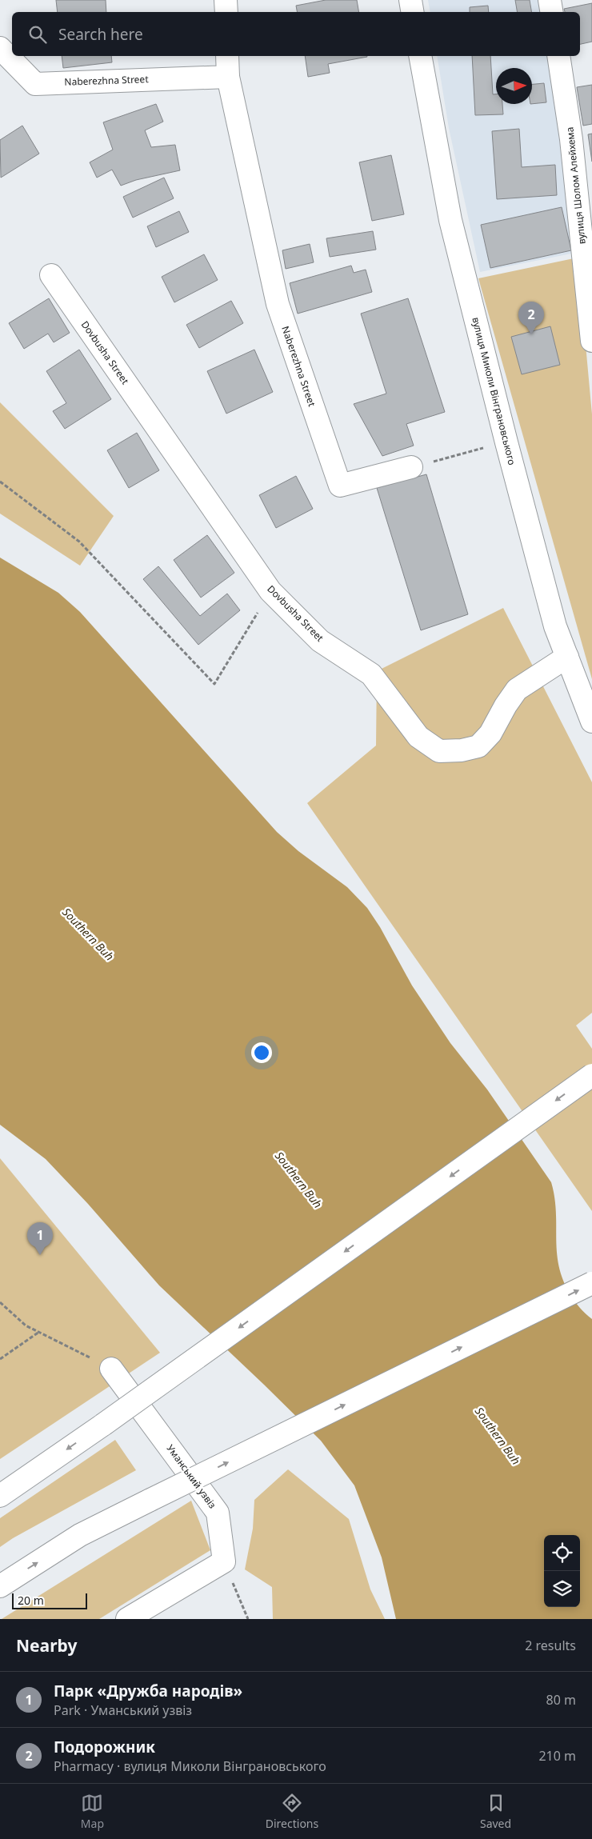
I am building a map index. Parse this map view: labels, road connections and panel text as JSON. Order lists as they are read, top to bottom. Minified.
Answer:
{"streets":{"street":["Naberezhna Street","вулиця Шолом Алейхема","Dovbusha Street","вулиця Миколи Вінграновського","Уманський узвіз"]},"crossings":[["Dovbusha Street","вулиця Миколи Вінграновського"]],"water":["Southern Buh"],"scale_bar":"20 m","north":"right","page":{"search":"Search here","pins":["2","1"],"scale":"20 m","heading":["Nearby","2 results"],"list":[{"mark":"1","name":"Парк «Дружба народів»","note":"Park · Уманський узвіз","value":"80 m"},{"mark":"2","name":"Подорожник","note":"Pharmacy · вулиця Миколи Вінграновського","value":"210 m"}],"nav":["Map","Directions","Saved"]}}
